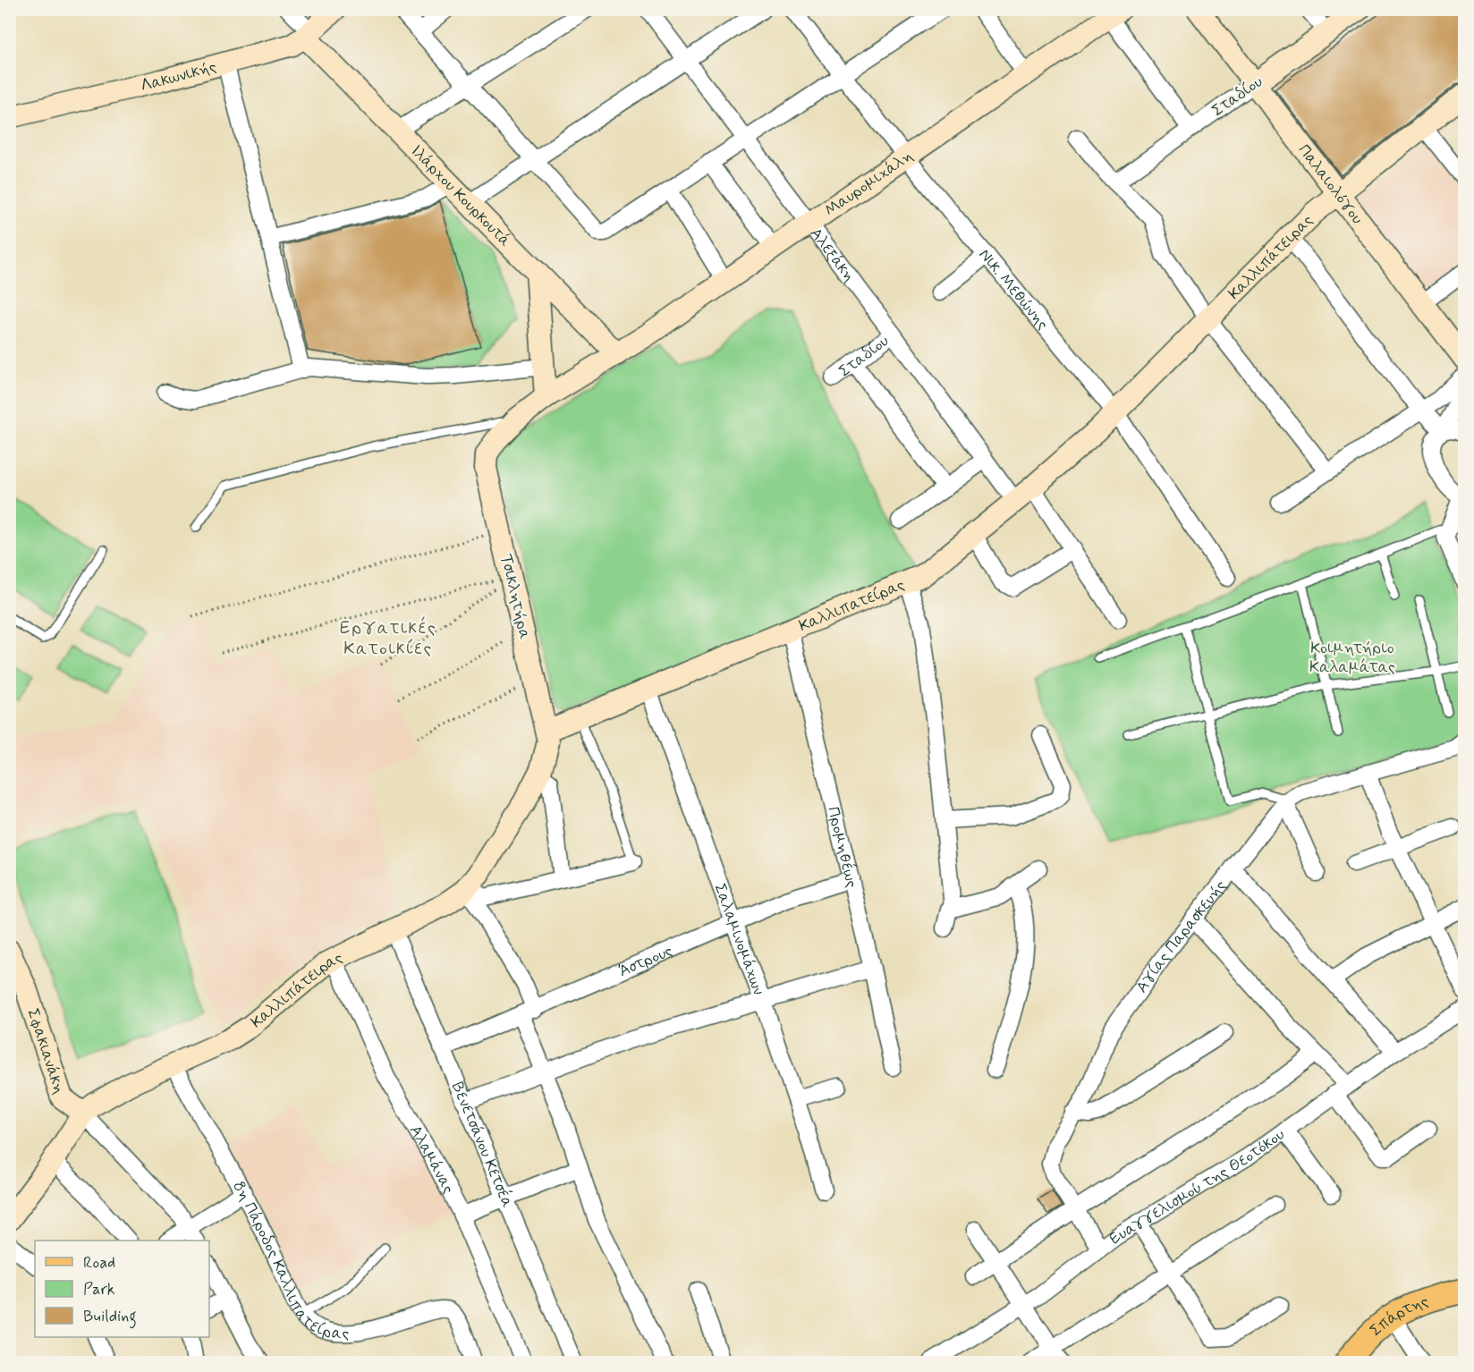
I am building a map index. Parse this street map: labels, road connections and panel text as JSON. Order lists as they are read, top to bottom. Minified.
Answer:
{"streets":{"main road":["Σπάρτης"],"street":["Λακωνικής","Σταδίου","Μαυρομιχάλη","Παλαιολόγου","Ιλάρχου Κουρκουτά","Αλεξάκη","Καλλιπάτειρας","Νικ. Μεθώνης","Τσικλητήρα","Καλλιπατείρας","Προμηθέως","Αγίας Παρασκευής","Σαλαμινομάχων","Άστρους","Σφακιανάκη","Βενετσάνου Κετσέα","Αλαμάνας","Ευαγγελισμού της Θεοτόκου","8η Πάροδος Καλλιπατείρας"]},"crossings":[["Λακωνικής","Ιλάρχου Κουρκουτά"],["Σταδίου","Παλαιολόγου"],["Σταδίου","Αλεξάκη"],["Μαυρομιχάλη","Ιλάρχου Κουρκουτά"],["Μαυρομιχάλη","Αλεξάκη"],["Μαυρομιχάλη","Νικ. Μεθώνης"],["Μαυρομιχάλη","Τσικλητήρα"],["Παλαιολόγου","Καλλιπάτειρας"],["Αλεξάκη","Καλλιπατείρας"],["Καλλιπάτειρας","Νικ. Μεθώνης"],["Καλλιπάτειρας","Τσικλητήρα"],["Καλλιπάτειρας","Καλλιπατείρας"],["Καλλιπάτειρας","Σφακιανάκη"],["Καλλιπάτειρας","Βενετσάνου Κετσέα"],["Καλλιπάτειρας","Αλαμάνας"],["Καλλιπάτειρας","8η Πάροδος Καλλιπατείρας"],["Νικ. Μεθώνης","Καλλιπατείρας"],["Τσικλητήρα","Καλλιπατείρας"],["Καλλιπατείρας","Προμηθέως"],["Καλλιπατείρας","Σαλαμινομάχων"],["Προμηθέως","Άστρους"],["Αγίας Παρασκευής","Ευαγγελισμού της Θεοτόκου"],["Σαλαμινομάχων","Άστρους"],["Άστρους","Βενετσάνου Κετσέα"]],"districts":["Εργατικές Κατοικίες"],"parks":["Κοιμητήριο Καλαμάτας"],"legend":["Road","Park","Building"]}
